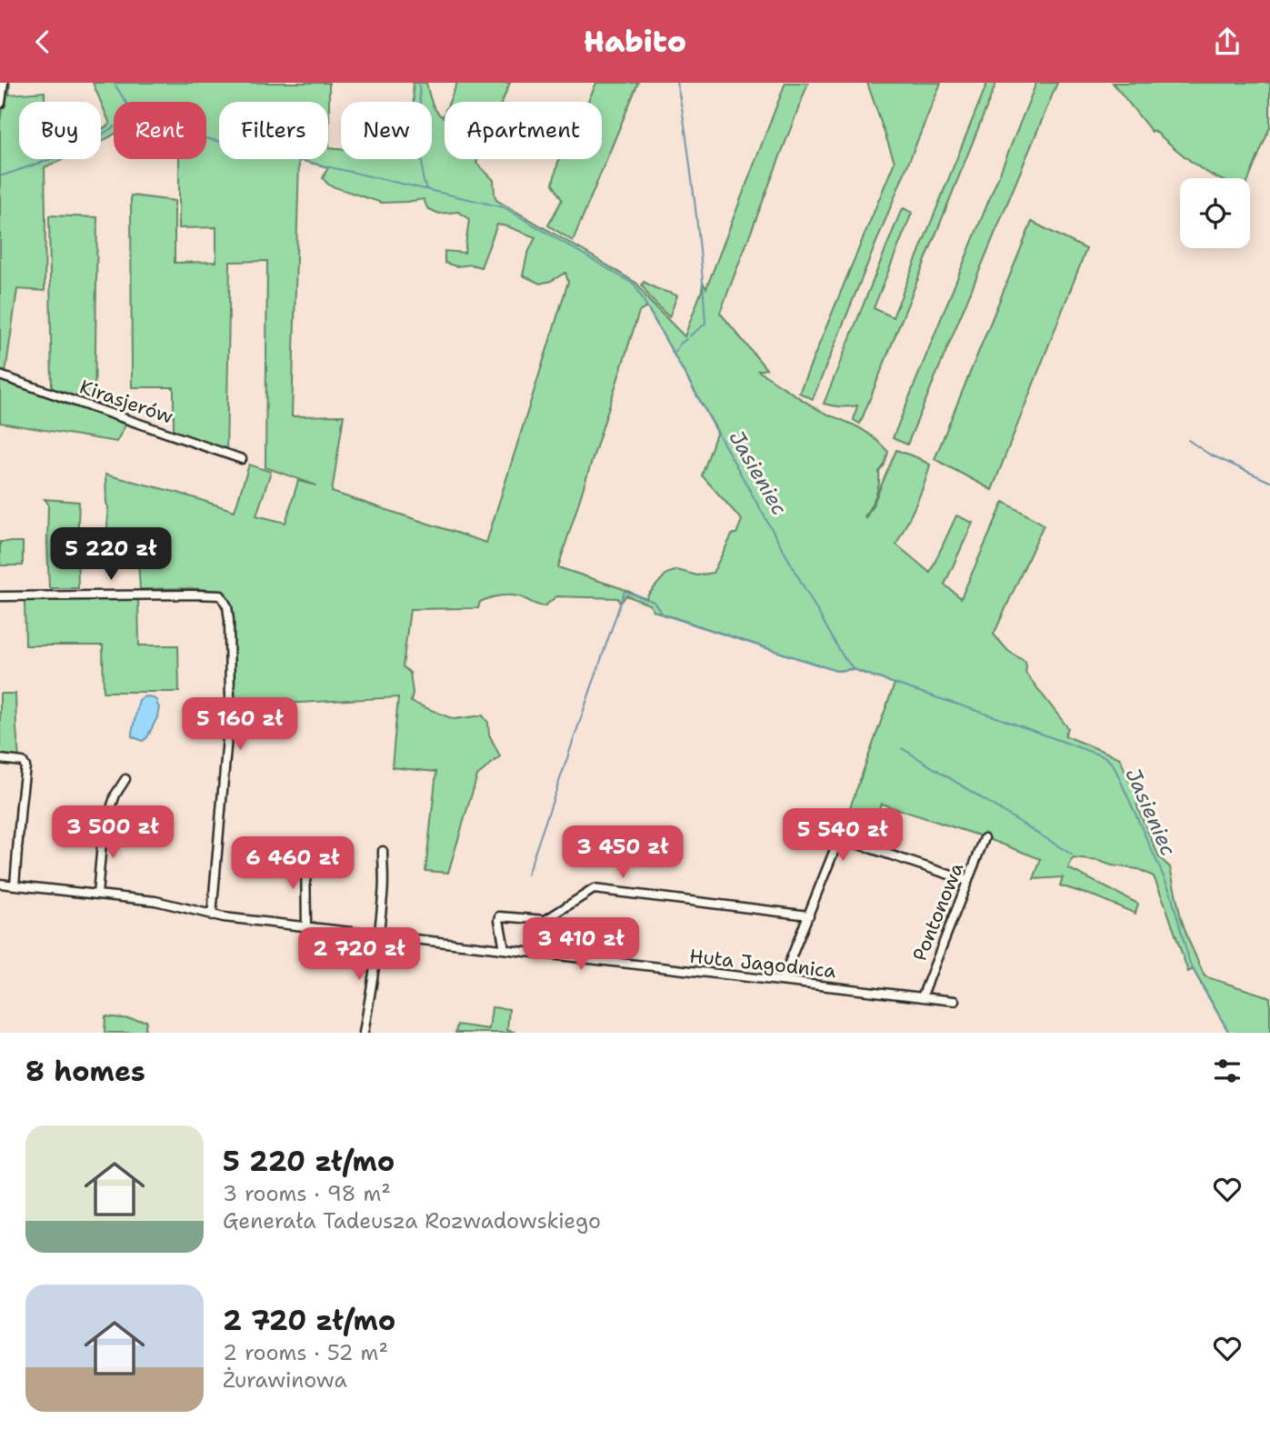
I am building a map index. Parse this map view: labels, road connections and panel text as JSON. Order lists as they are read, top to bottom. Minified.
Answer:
{"streets":{"street":["Kirasjerów","Pontonowa","Huta Jagodnica"]},"crossings":[["Pontonowa","Huta Jagodnica"]],"water":["Jasieniec"],"page":{"header":"Habito","chip":["Buy","Rent","Filters","New","Apartment"],"price":["5 220 zł","5 160 zł","3 500 zł","5 540 zł","3 450 zł","6 460 zł","3 410 zł","2 720 zł"],"heading":"8 homes","list":[{"name":"5 220 zł/mo","note":"3 rooms · 98 m² · Generała Tadeusza Rozwadowskiego"},{"name":"2 720 zł/mo","note":"2 rooms · 52 m² · Żurawinowa"}]}}
